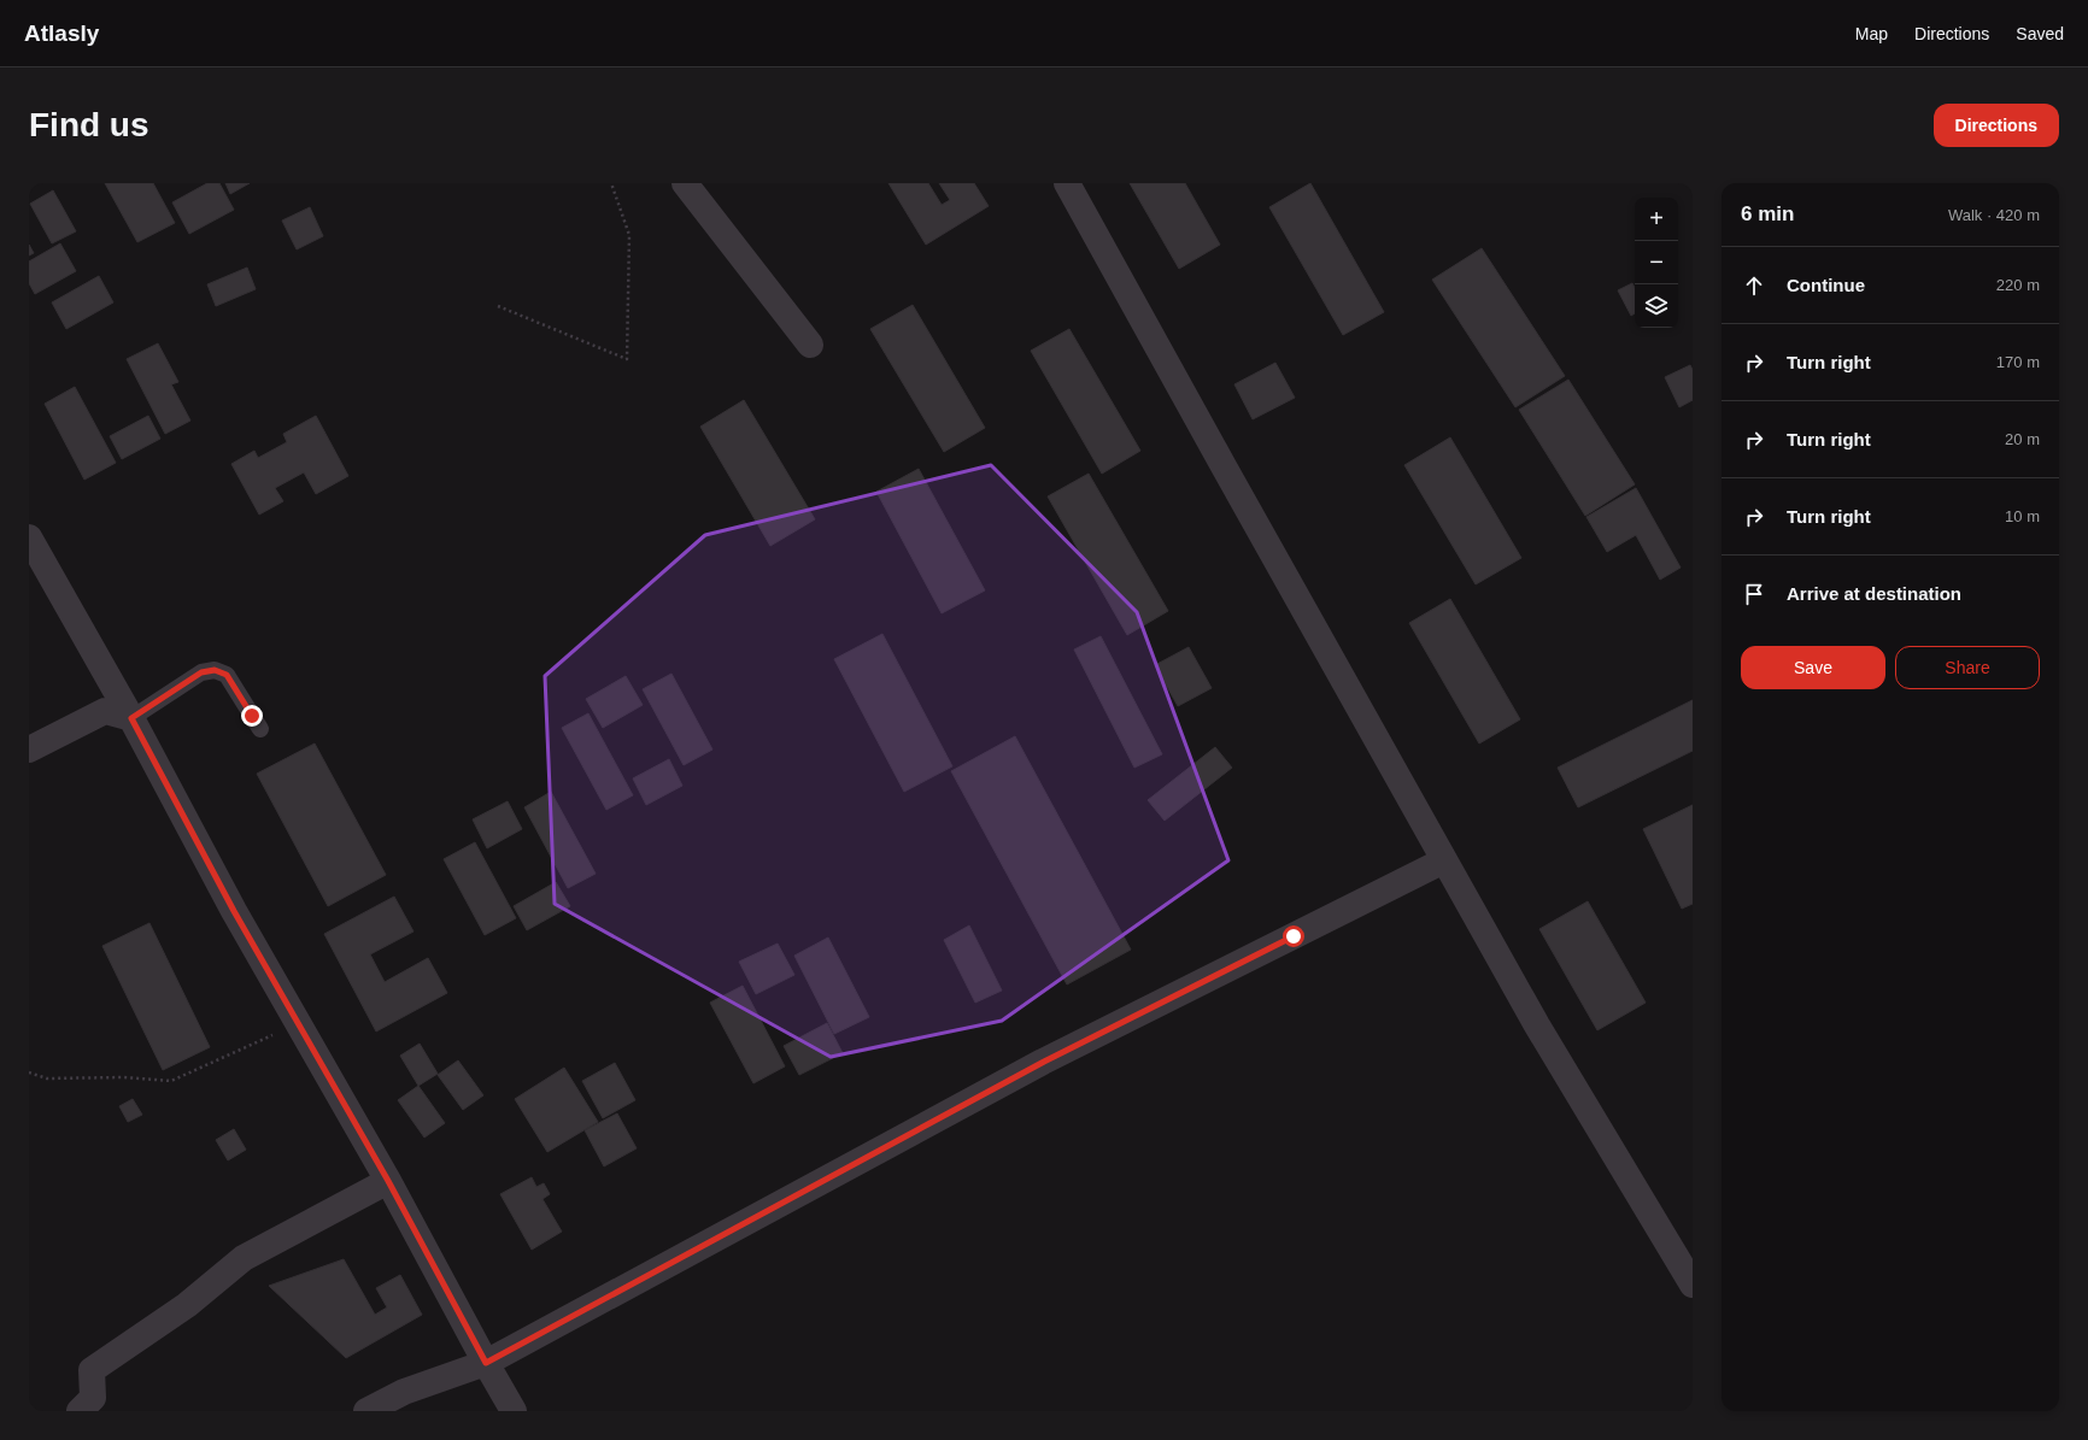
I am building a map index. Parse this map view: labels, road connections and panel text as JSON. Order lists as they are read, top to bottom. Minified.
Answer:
{"page":{"header":"Atlasly","nav":["Map","Directions","Saved"],"buttons":["Directions",["Save","Share"]],"title":"Find us","heading":["6 min","Walk · 420 m"],"map_buttons":["+","−"],"list":[["Continue","220 m"],["Turn right","170 m"],["Turn right","20 m"],["Turn right","10 m"],"Arrive at destination"]}}
